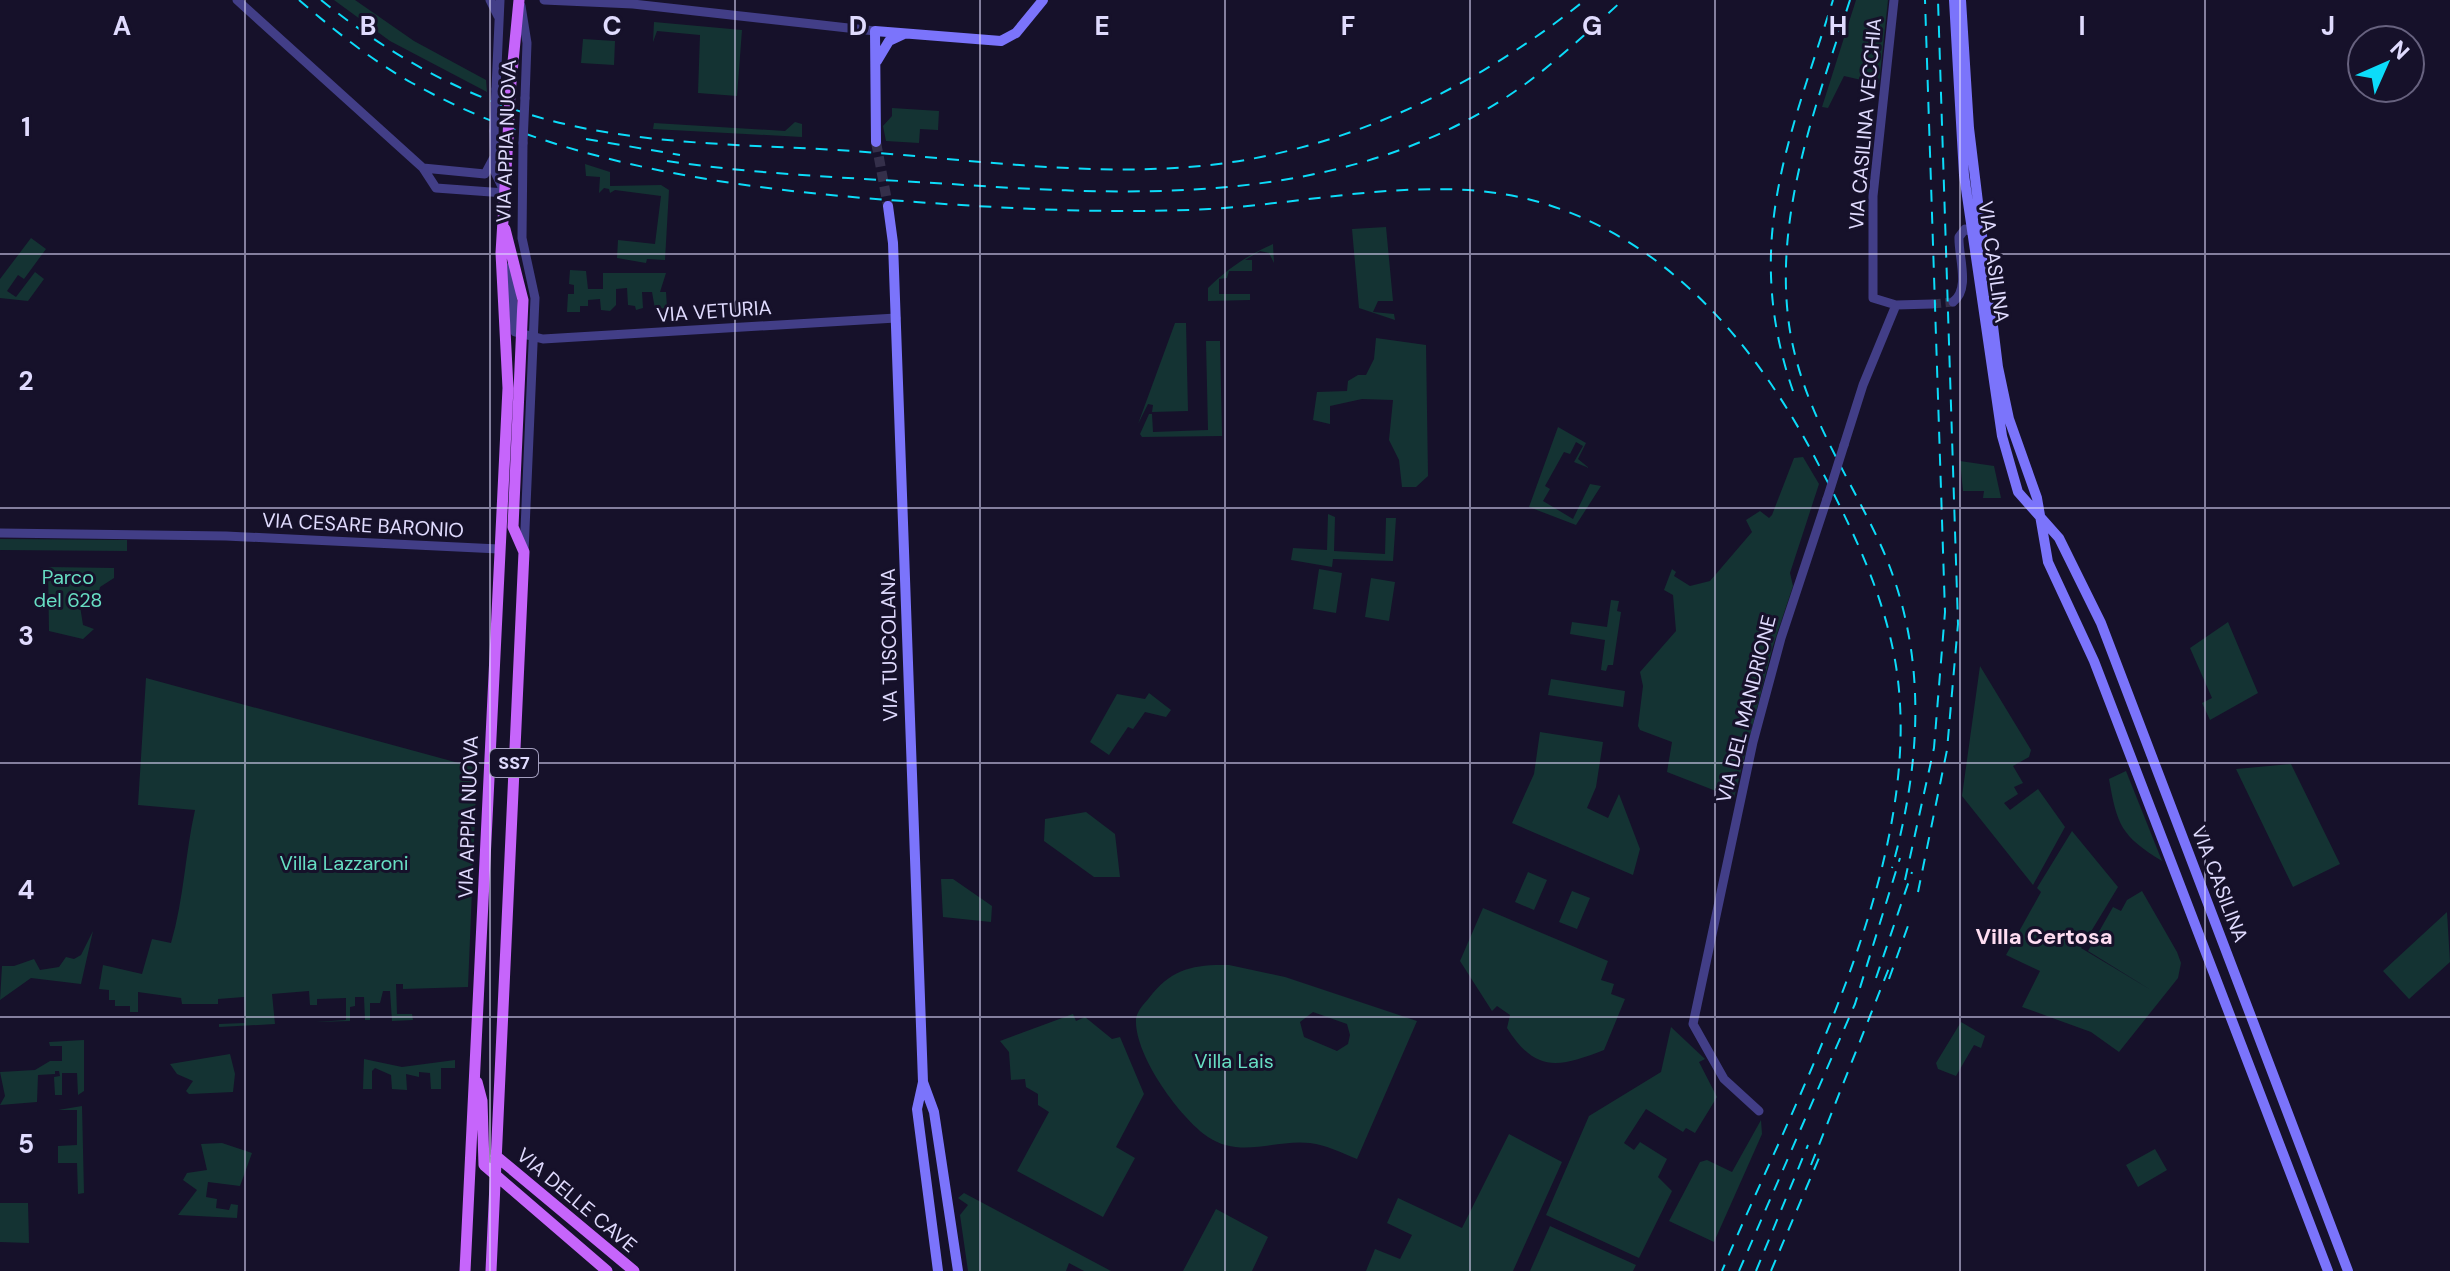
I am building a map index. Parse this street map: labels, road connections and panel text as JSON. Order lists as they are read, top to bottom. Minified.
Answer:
{"streets":{"main road":["VIA APPIA NUOVA","VIA CASILINA","VIA TUSCOLANA","SS7","VIA DELLE CAVE"],"street":["VIA CASILINA VECCHIA","VIA VETURIA","VIA CESARE BARONIO","VIA DEL MANDRIONE"]},"crossings":[["VIA CASILINA VECCHIA","VIA DEL MANDRIONE"],["VIA APPIA NUOVA","VIA VETURIA"],["VIA APPIA NUOVA","VIA CESARE BARONIO"],["VIA VETURIA","VIA TUSCOLANA"],["SS7","VIA DELLE CAVE"]],"districts":["Villa Certosa"],"parks":["Parco del 628","Villa Lazzaroni","Villa Lais"],"north":"top right","grid":{"columns":["A","B","C","D","E","F","G","H","I","J"],"rows":["1","2","3","4","5"]}}
